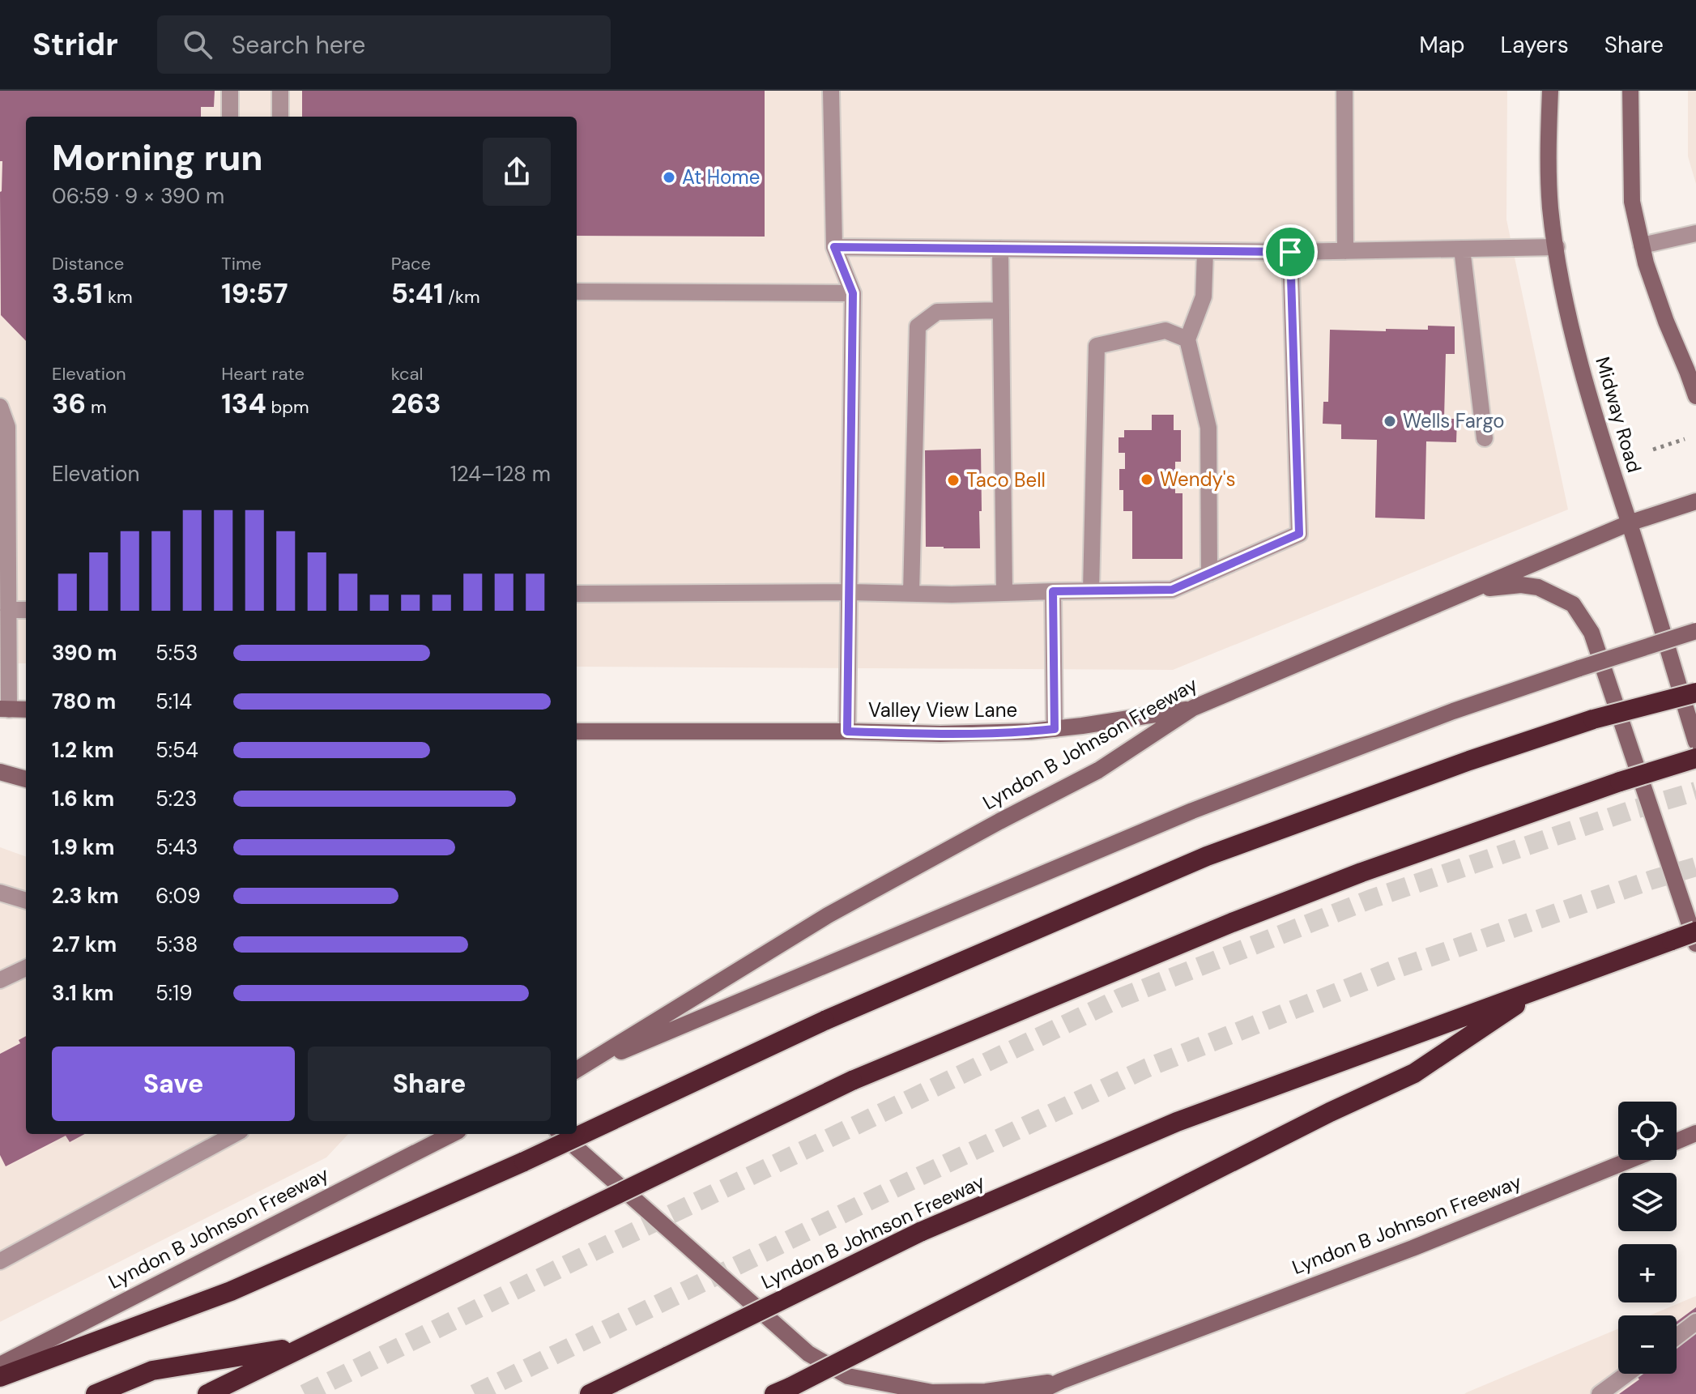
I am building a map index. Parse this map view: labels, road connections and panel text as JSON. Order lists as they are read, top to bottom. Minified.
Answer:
{"streets":{"highway":["Lyndon B Johnson Freeway"],"main road":["Midway Road","Valley View Lane"]},"crossings":[["Midway Road","Lyndon B Johnson Freeway"],["Valley View Lane","Lyndon B Johnson Freeway"]],"places":["At Home","Wells Fargo","Wendy's","Taco Bell"],"page":{"header":"Stridr","search":"Search here","nav":["Map","Layers","Share"],"heading":["Morning run","06:59 · 9 × 390 m"],"stats":[["Distance","3.51 km"],["Time","19:57"],["Pace","5:41 /km"],["Elevation","36 m"],["Heart rate","134 bpm"],["kcal","263"]],"chart":["Elevation","124–128 m"],"list":[{"name":"390 m","note":"5:53"},{"name":"780 m","note":"5:14"},{"name":"1.2 km","note":"5:54"},{"name":"1.6 km","note":"5:23"},{"name":"1.9 km","note":"5:43"},{"name":"2.3 km","note":"6:09"},{"name":"2.7 km","note":"5:38"},{"name":"3.1 km","note":"5:19"}],"buttons":["Save","Share"],"map_buttons":["+","−"]}}
